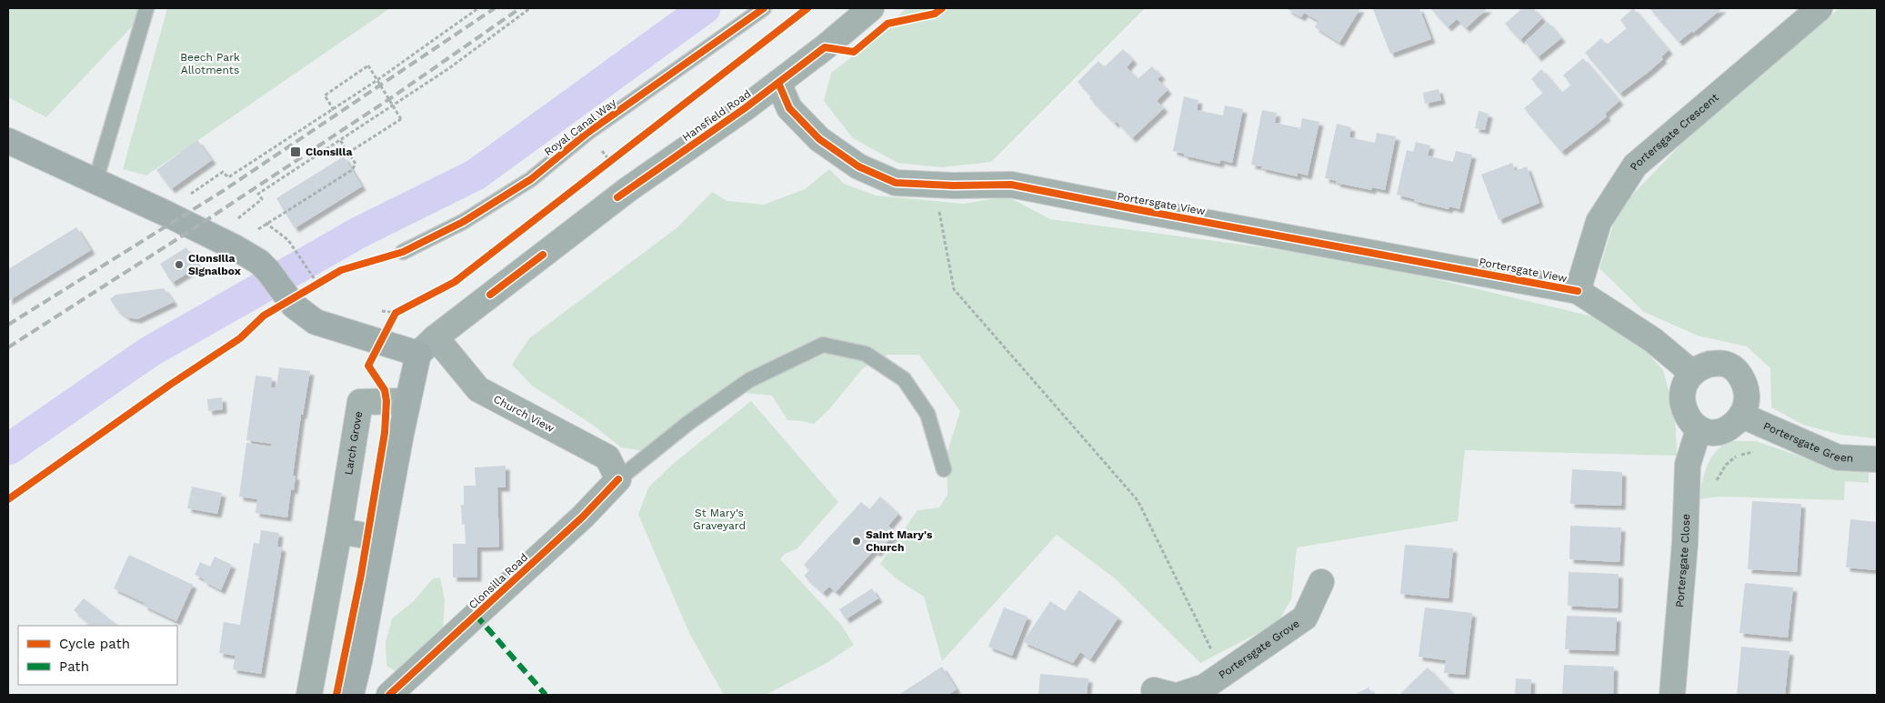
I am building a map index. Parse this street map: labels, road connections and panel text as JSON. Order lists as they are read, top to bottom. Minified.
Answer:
{"streets":{"street":["Hansfield Road","Portersgate Crescent","Portersgate View","Church View","Portersgate Green","Larch Grove","Portersgate Close","Clonsilla Road","Portersgate Grove"],"lane":["Royal Canal Way"]},"crossings":[["Hansfield Road","Portersgate View"],["Hansfield Road","Church View"],["Portersgate Crescent","Portersgate View"],["Portersgate View","Portersgate Green"],["Portersgate View","Portersgate Close"],["Church View","Clonsilla Road"],["Portersgate Green","Portersgate Close"]],"parks":["Beech Park Allotments","St Mary's Graveyard"],"places":{"transit":["Clonsilla"],"other":["Clonsilla Signalbox","Saint Mary's Church"]},"legend":["Cycle path","Path"]}
